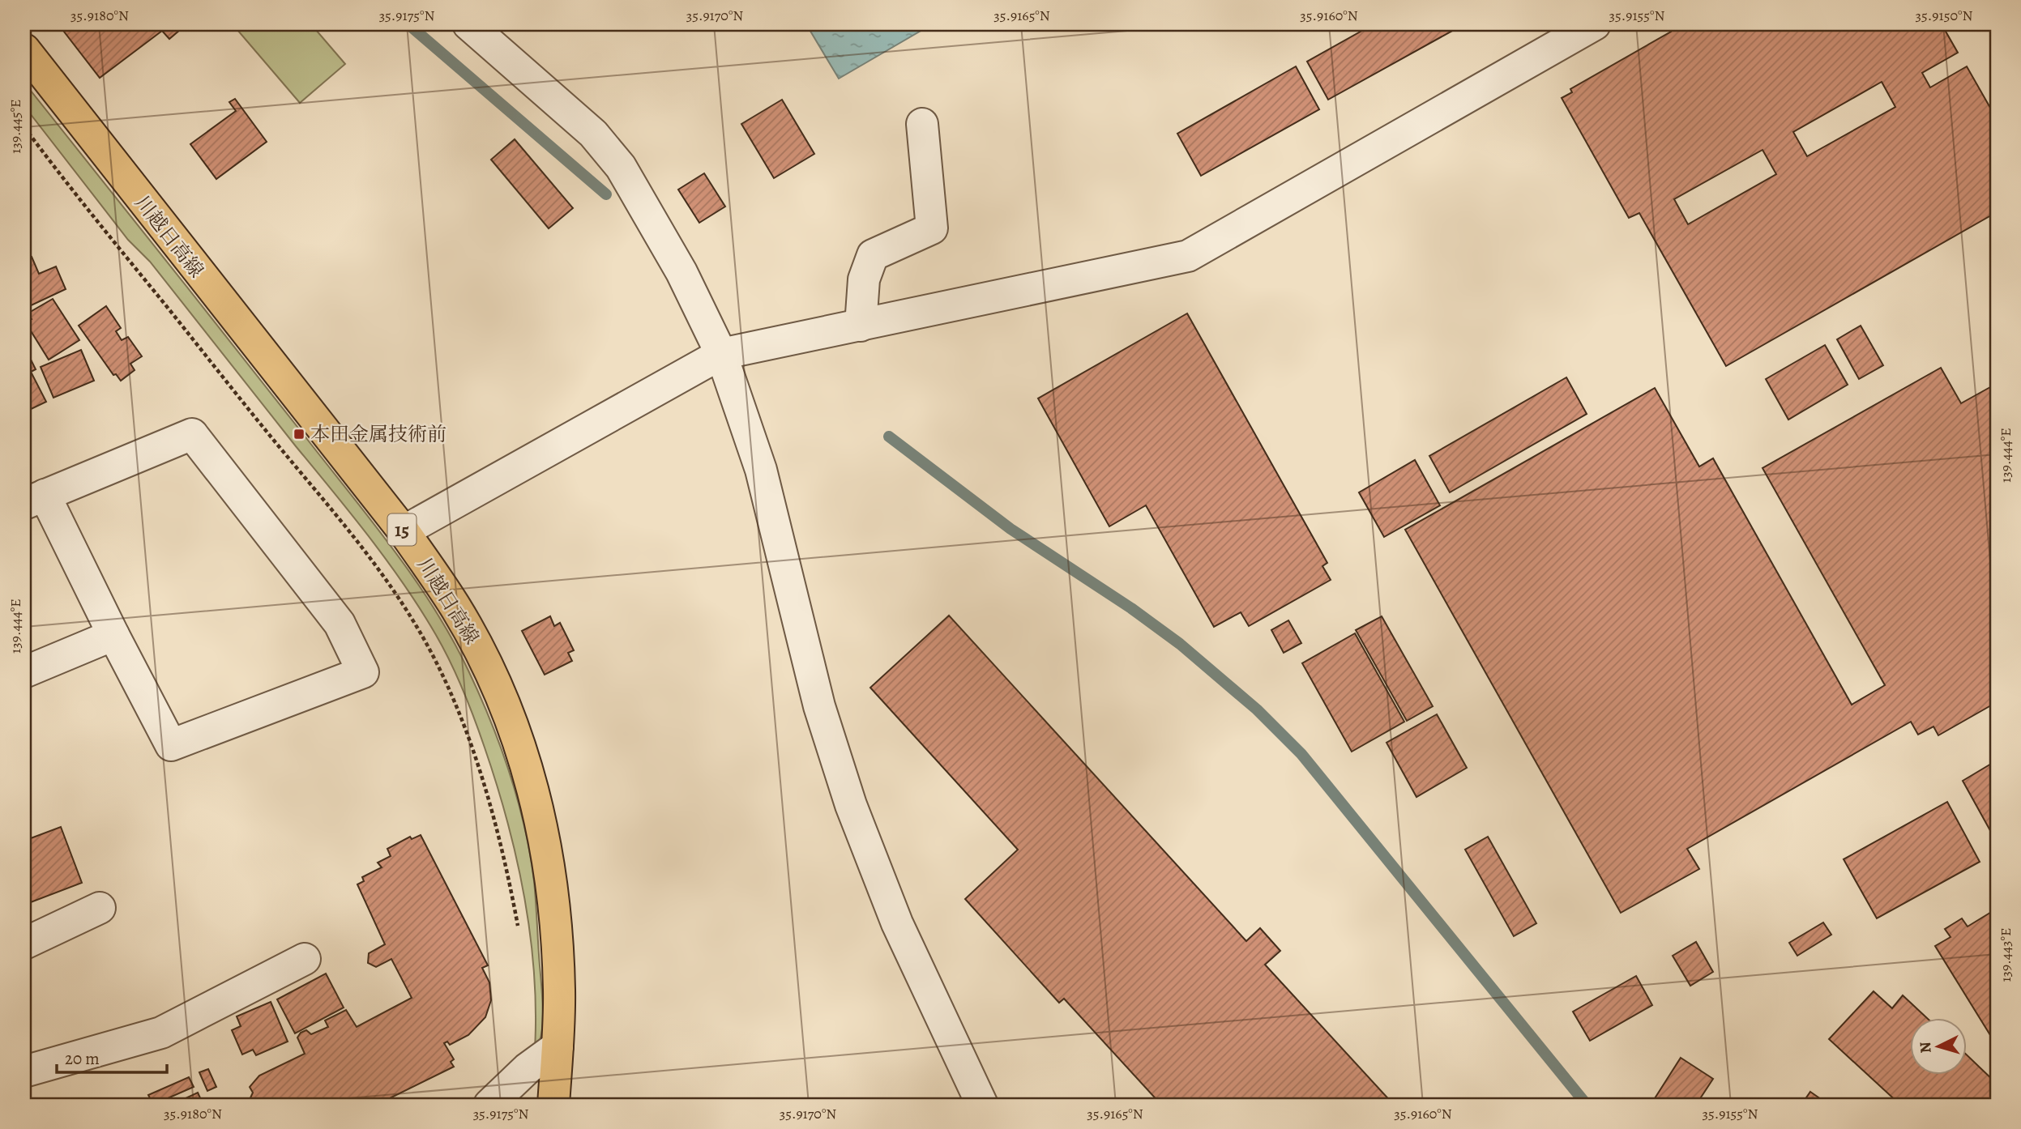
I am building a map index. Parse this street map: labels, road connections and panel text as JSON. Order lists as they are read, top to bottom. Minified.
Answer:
{"streets":{"main road":["川越日高線","15"]},"places":{"transit":["本田金属技術前"]},"scale_bar":"20 m","north":"left","coordinates":["35.9180°N","35.9175°N","35.9170°N","35.9165°N","35.9160°N","35.9155°N","35.9150°N","139.445°E","139.444°E","139.443°E"]}
